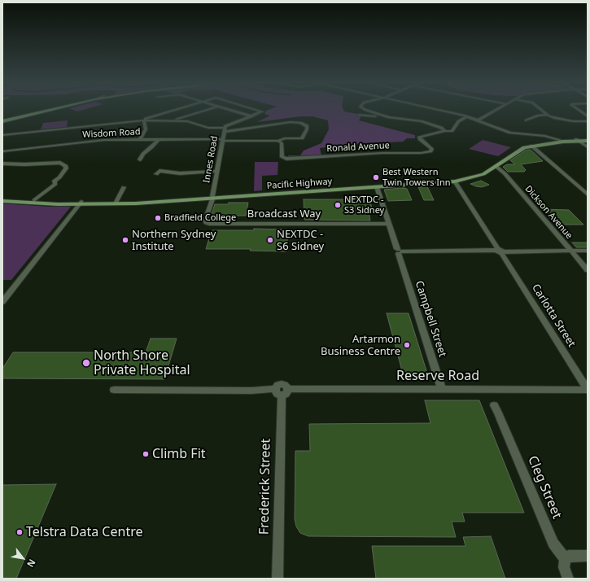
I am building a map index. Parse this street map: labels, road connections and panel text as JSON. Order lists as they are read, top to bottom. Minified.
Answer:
{"streets":{"main road":["Pacific Highway"],"street":["Wisdom Road","Ronald Avenue","Innes Road","Dickson Avenue","Broadcast Way","Carlotta Street","Campbell Street","Reserve Road","Frederick Street","Cleg Street"]},"crossings":[["Wisdom Road","Innes Road"],["Innes Road","Pacific Highway"],["Innes Road","Broadcast Way"],["Pacific Highway","Dickson Avenue"],["Pacific Highway","Broadcast Way"],["Pacific Highway","Carlotta Street"],["Pacific Highway","Campbell Street"],["Broadcast Way","Campbell Street"],["Carlotta Street","Reserve Road"],["Campbell Street","Reserve Road"],["Reserve Road","Frederick Street"]],"places":["Best Western Twin Towers Inn","NEXTDC - S3 Sidney","Bradfield College","Northern Sydney Institute","NEXTDC - S6 Sidney","Artarmon Business Centre","North Shore Private Hospital","Climb Fit","Telstra Data Centre"],"north":"bottom right"}
